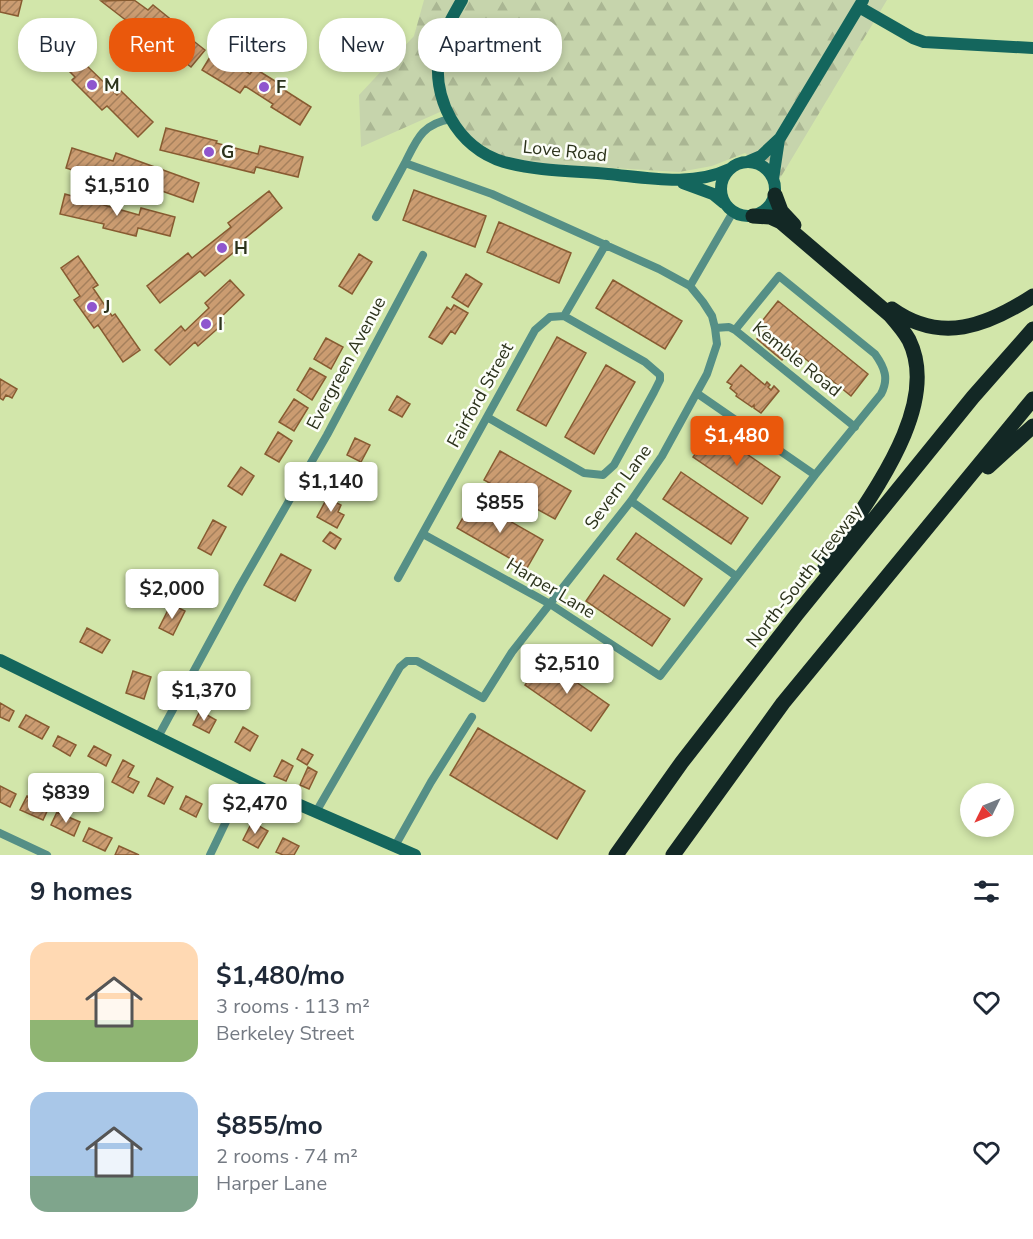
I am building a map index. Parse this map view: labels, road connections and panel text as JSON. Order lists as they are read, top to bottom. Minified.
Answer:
{"streets":{"highway":["North-South Freeway"],"street":["Love Road","Kemble Road","Evergreen Avenue","Fairford Street","Severn Lane","Harper Lane"]},"crossings":[["Kemble Road","Severn Lane"],["Fairford Street","Harper Lane"],["Severn Lane","Harper Lane"]],"places":["M","F","G","H","J","I"],"north":"bottom left","page":{"chip":["Buy","Rent","Filters","New","Apartment"],"price":["$1,510","$1,480","$1,140","$855","$2,000","$2,510","$1,370","$839","$2,470"],"heading":"9 homes","list":[{"name":"$1,480/mo","note":"3 rooms · 113 m² · Berkeley Street"},{"name":"$855/mo","note":"2 rooms · 74 m² · Harper Lane"}]}}
